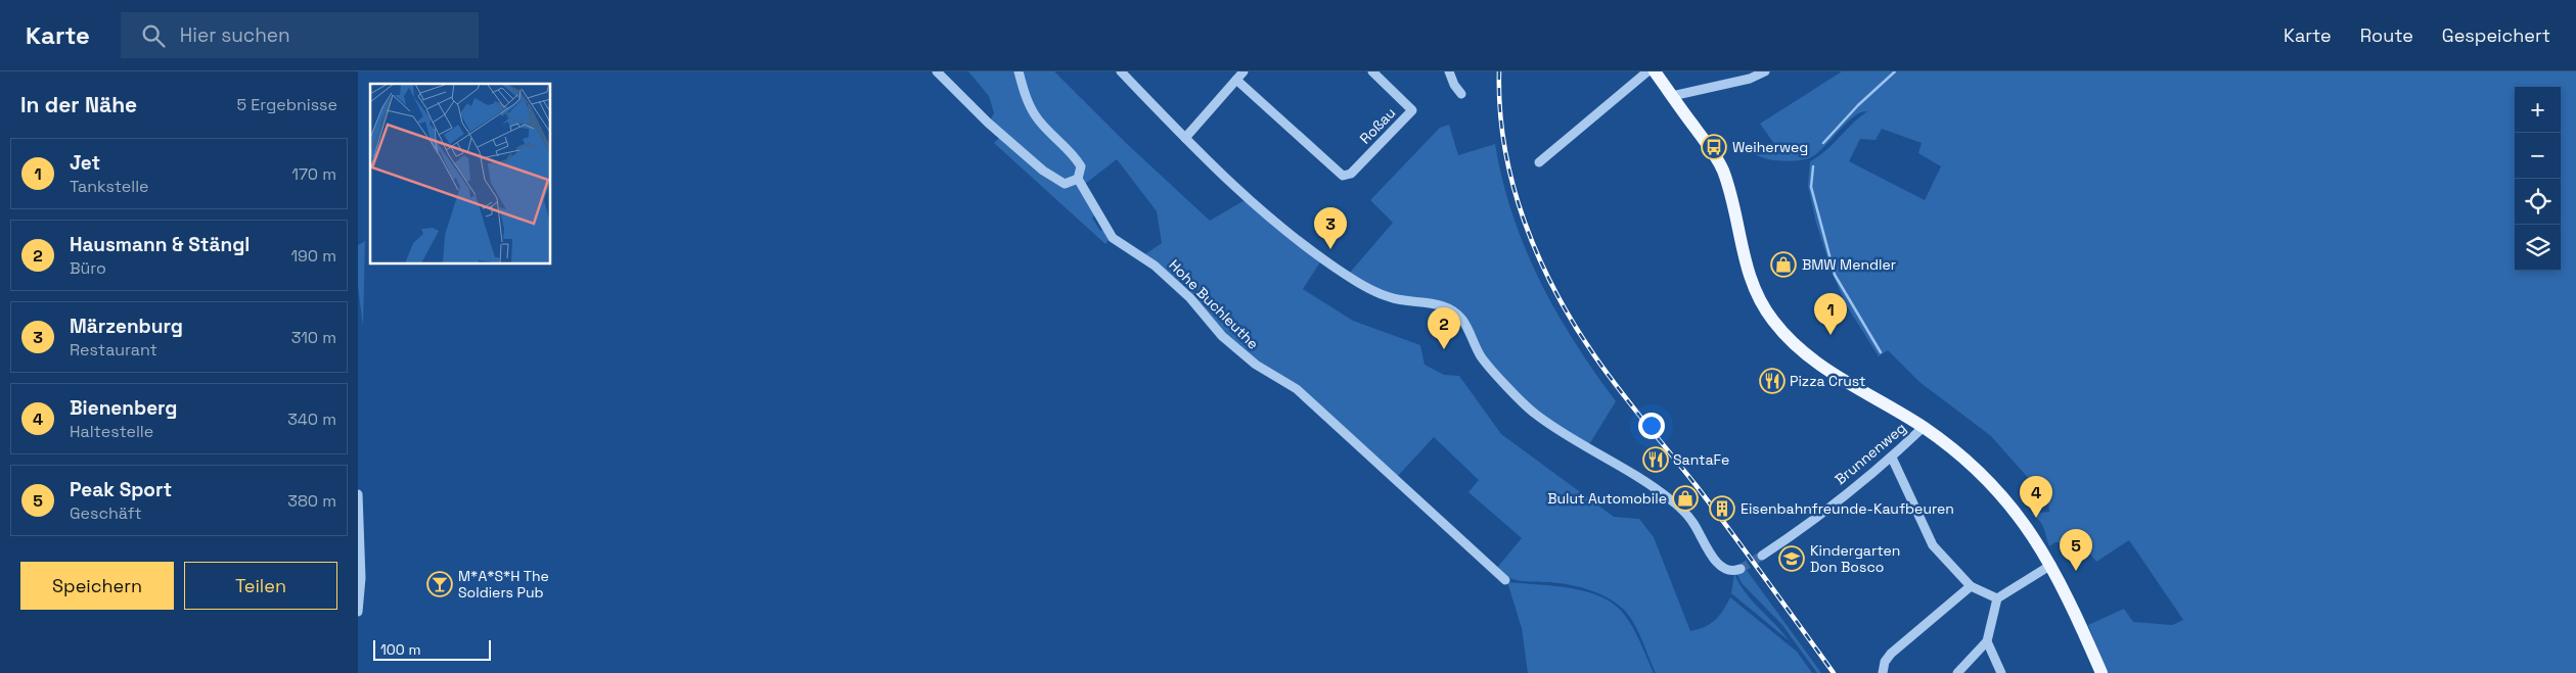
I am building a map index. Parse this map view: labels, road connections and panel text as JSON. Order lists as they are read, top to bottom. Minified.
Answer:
{"streets":{"street":["Roßau","Hohe Buchleuthe","Brunnenweg"]},"places":{"bus stop":["Weiherweg"],"shop":["BMW Mendler","Bulut Automobile"],"restaurant":["Pizza Crust","SantaFe"],"building":["Eisenbahnfreunde-Kaufbeuren"],"school or university":["Kindergarten Don Bosco"],"bar":["M*A*S*H The Soldiers Pub"]},"scale_bar":"100 m","page":{"header":"Karte","search":"Hier suchen","nav":["Karte","Route","Gespeichert"],"heading":["In der Nähe","5 Ergebnisse"],"map_buttons":["+","−"],"list":[{"mark":"1","name":"Jet","note":"Tankstelle","value":"170 m"},{"mark":"2","name":"Hausmann & Stängl","note":"Büro","value":"190 m"},{"mark":"3","name":"Märzenburg","note":"Restaurant","value":"310 m"},{"mark":"4","name":"Bienenberg","note":"Haltestelle","value":"340 m"},{"mark":"5","name":"Peak Sport","note":"Geschäft","value":"380 m"}],"pins":["3","1","2","4","5"],"buttons":["Speichern","Teilen"],"scale":"100 m"}}
